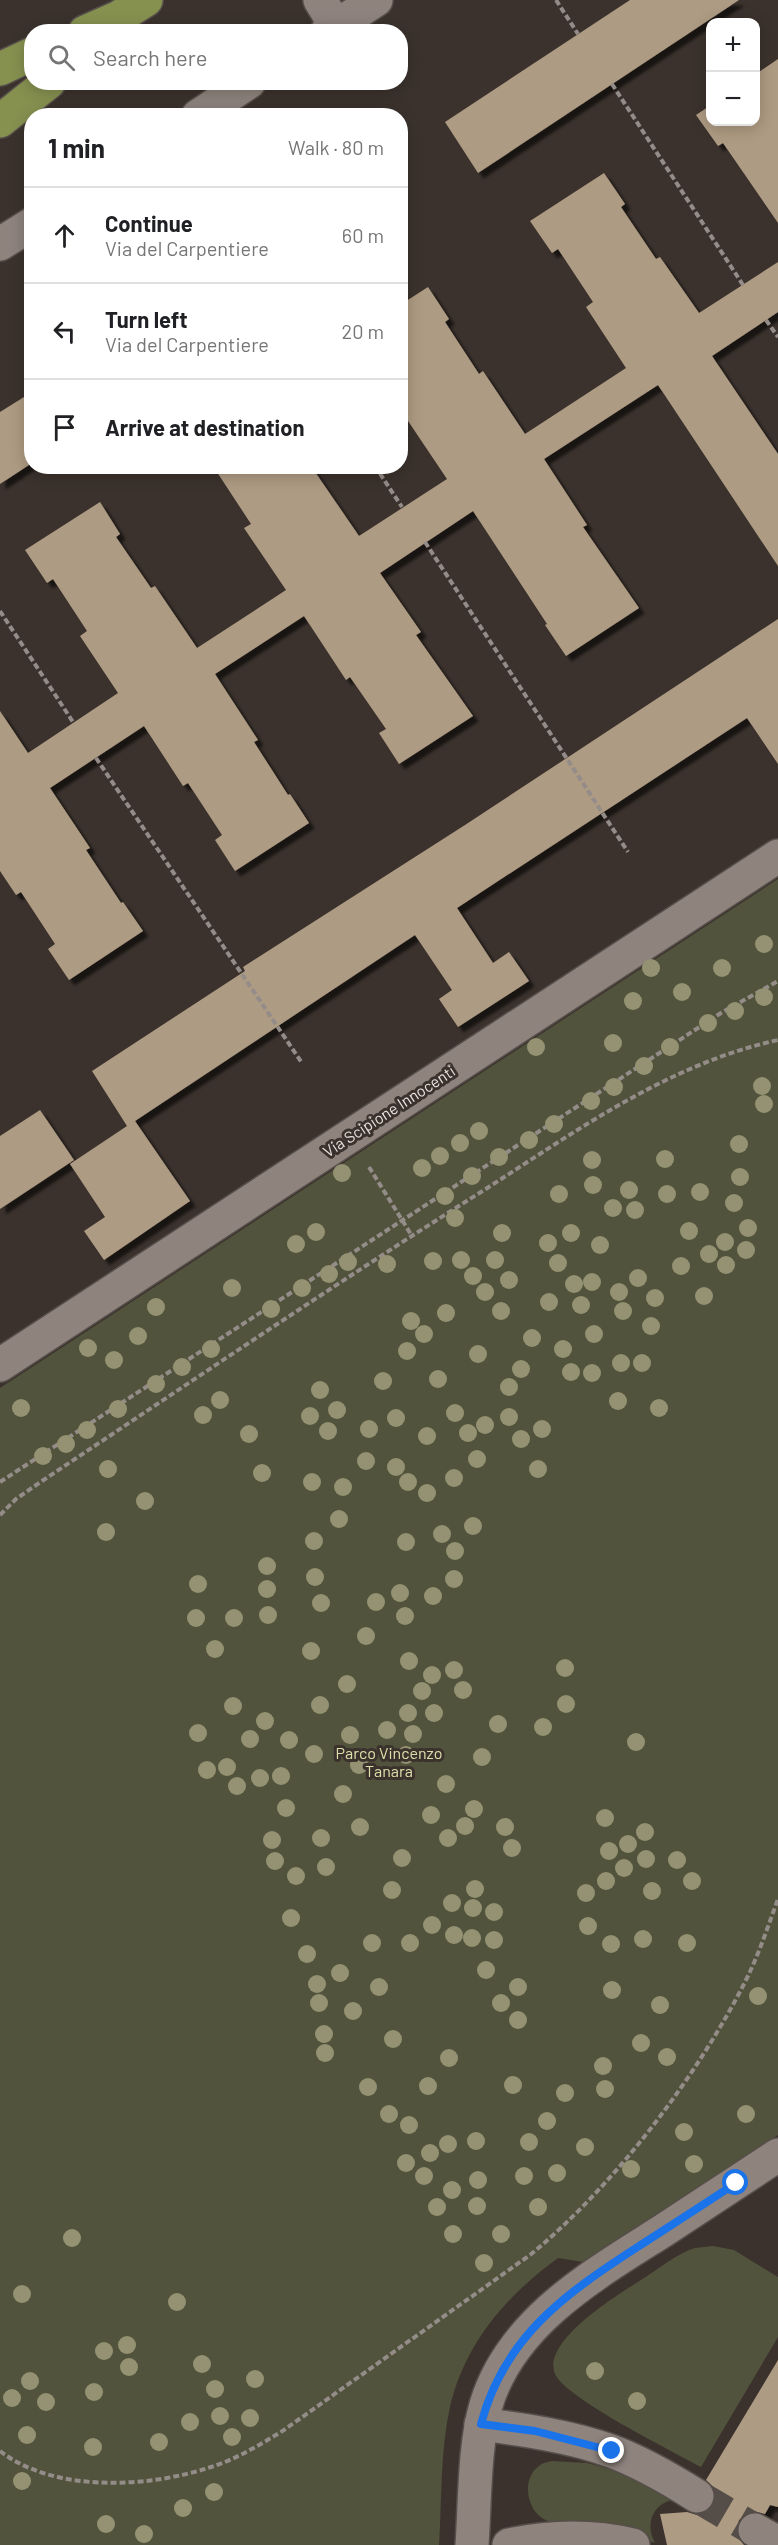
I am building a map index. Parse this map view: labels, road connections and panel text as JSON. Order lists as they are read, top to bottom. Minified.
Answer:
{"streets":{"street":["Via Scipione Innocenti"]},"parks":["Parco Vincenzo Tanara"],"page":{"map_buttons":["+","−"],"search":"Search here","heading":["1 min","Walk · 80 m"],"list":[["Continue","Via del Carpentiere","60 m"],["Turn left","Via del Carpentiere","20 m"],"Arrive at destination"]}}
